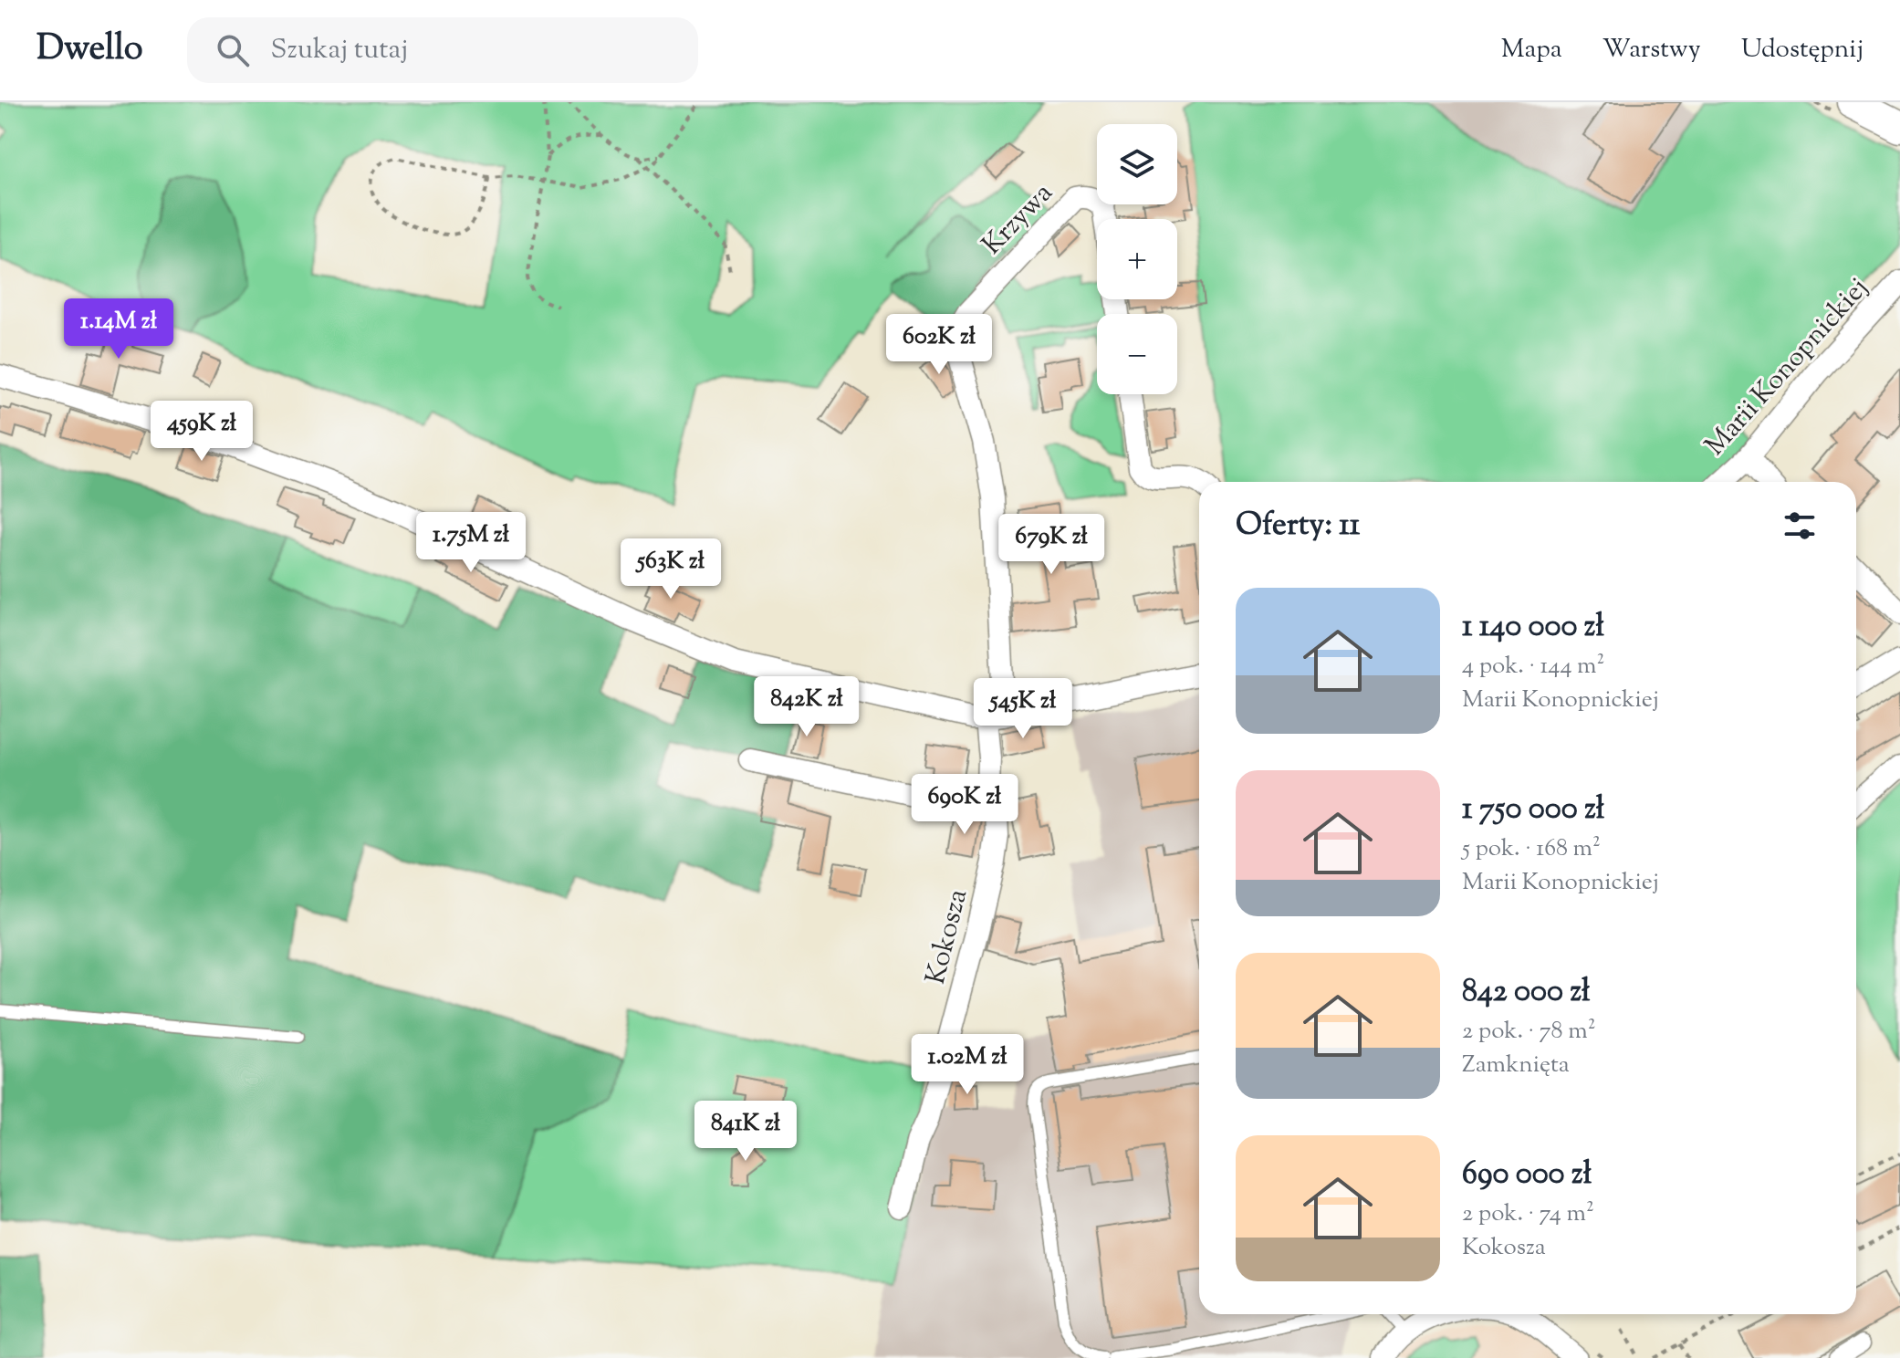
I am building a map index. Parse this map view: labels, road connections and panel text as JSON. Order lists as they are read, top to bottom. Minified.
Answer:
{"streets":{"street":["Krzywa","Marii Konopnickiej","Kokosza"]},"crossings":[["Krzywa","Kokosza"]],"page":{"header":"Dwello","search":"Szukaj tutaj","nav":["Mapa","Warstwy","Udostępnij"],"map_buttons":["+","−"],"price":["1.14M zł","602K zł","459K zł","1.75M zł","679K zł","563K zł","842K zł","545K zł","690K zł","1.02M zł","841K zł"],"heading":"Oferty: 11","list":[{"name":"1 140 000 zł","note":"4 pok. · 144 m² · Marii Konopnickiej"},{"name":"1 750 000 zł","note":"5 pok. · 168 m² · Marii Konopnickiej"},{"name":"842 000 zł","note":"2 pok. · 78 m² · Zamknięta"},{"name":"690 000 zł","note":"2 pok. · 74 m² · Kokosza"}]}}
